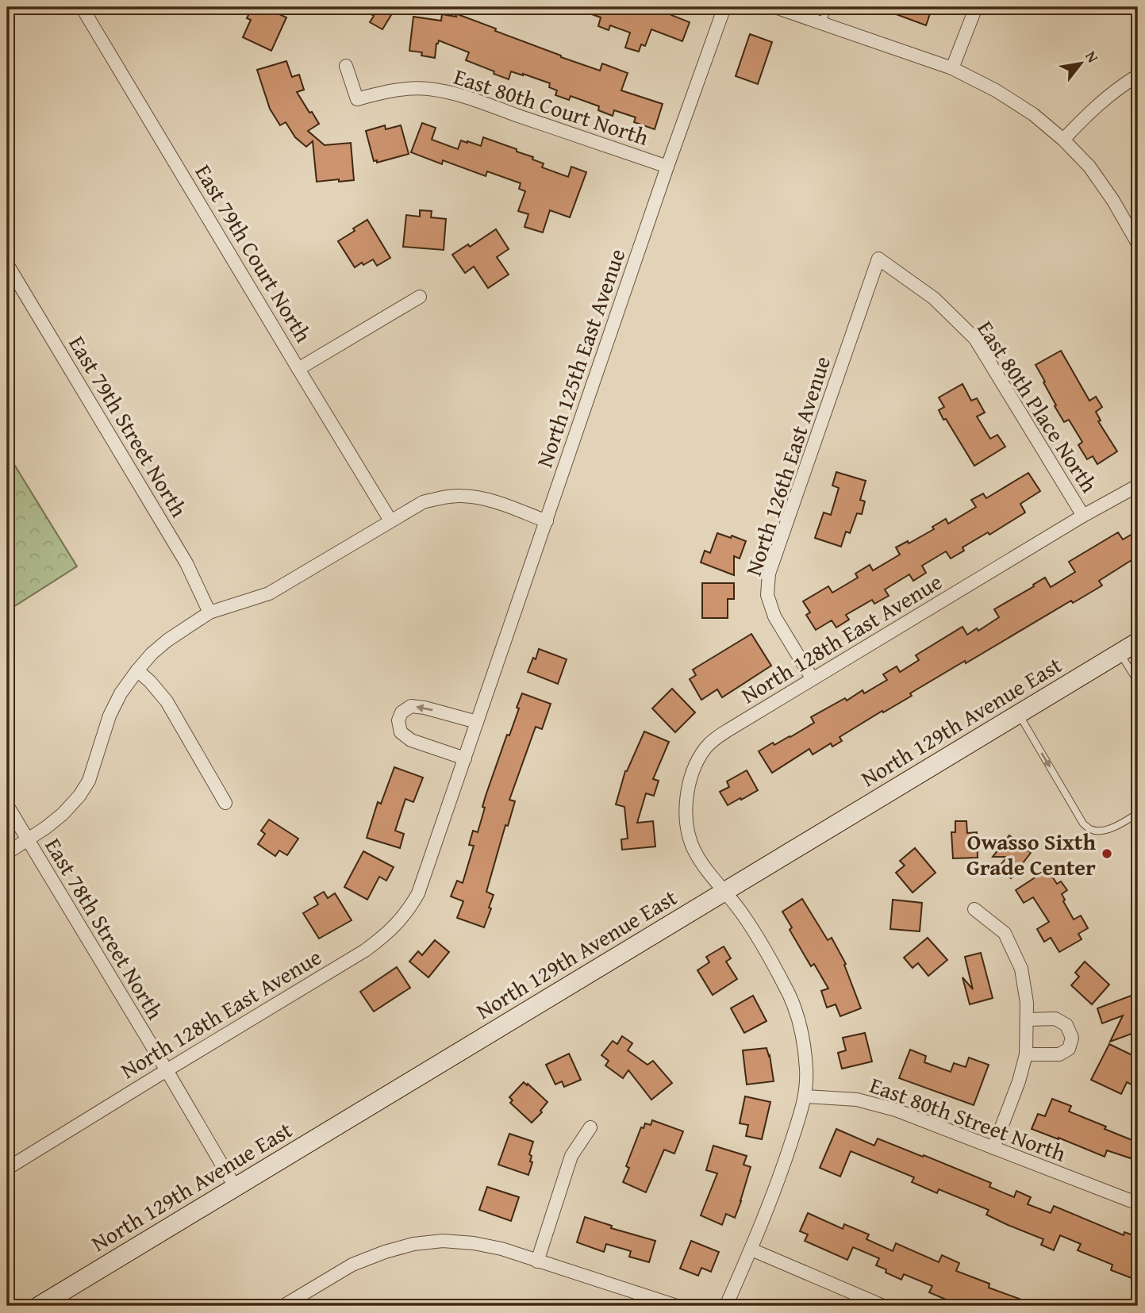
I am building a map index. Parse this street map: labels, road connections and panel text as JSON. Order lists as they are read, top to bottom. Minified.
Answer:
{"streets":{"main road":["North 129th Avenue East"],"street":["East 80th Court North","East 79th Court North","North 125th East Avenue","East 80th Place North","East 79th Street North","North 126th East Avenue","North 128th East Avenue","East 78th Street North","East 80th Street North"]},"crossings":[["East 80th Court North","North 125th East Avenue"],["North 125th East Avenue","North 128th East Avenue"],["East 80th Place North","North 126th East Avenue"],["East 80th Place North","North 128th East Avenue"],["North 126th East Avenue","North 128th East Avenue"],["North 128th East Avenue","North 129th Avenue East"],["North 128th East Avenue","East 78th Street North"],["North 129th Avenue East","East 78th Street North"]],"places":["Owasso Sixth Grade Center"],"north":"top right"}
